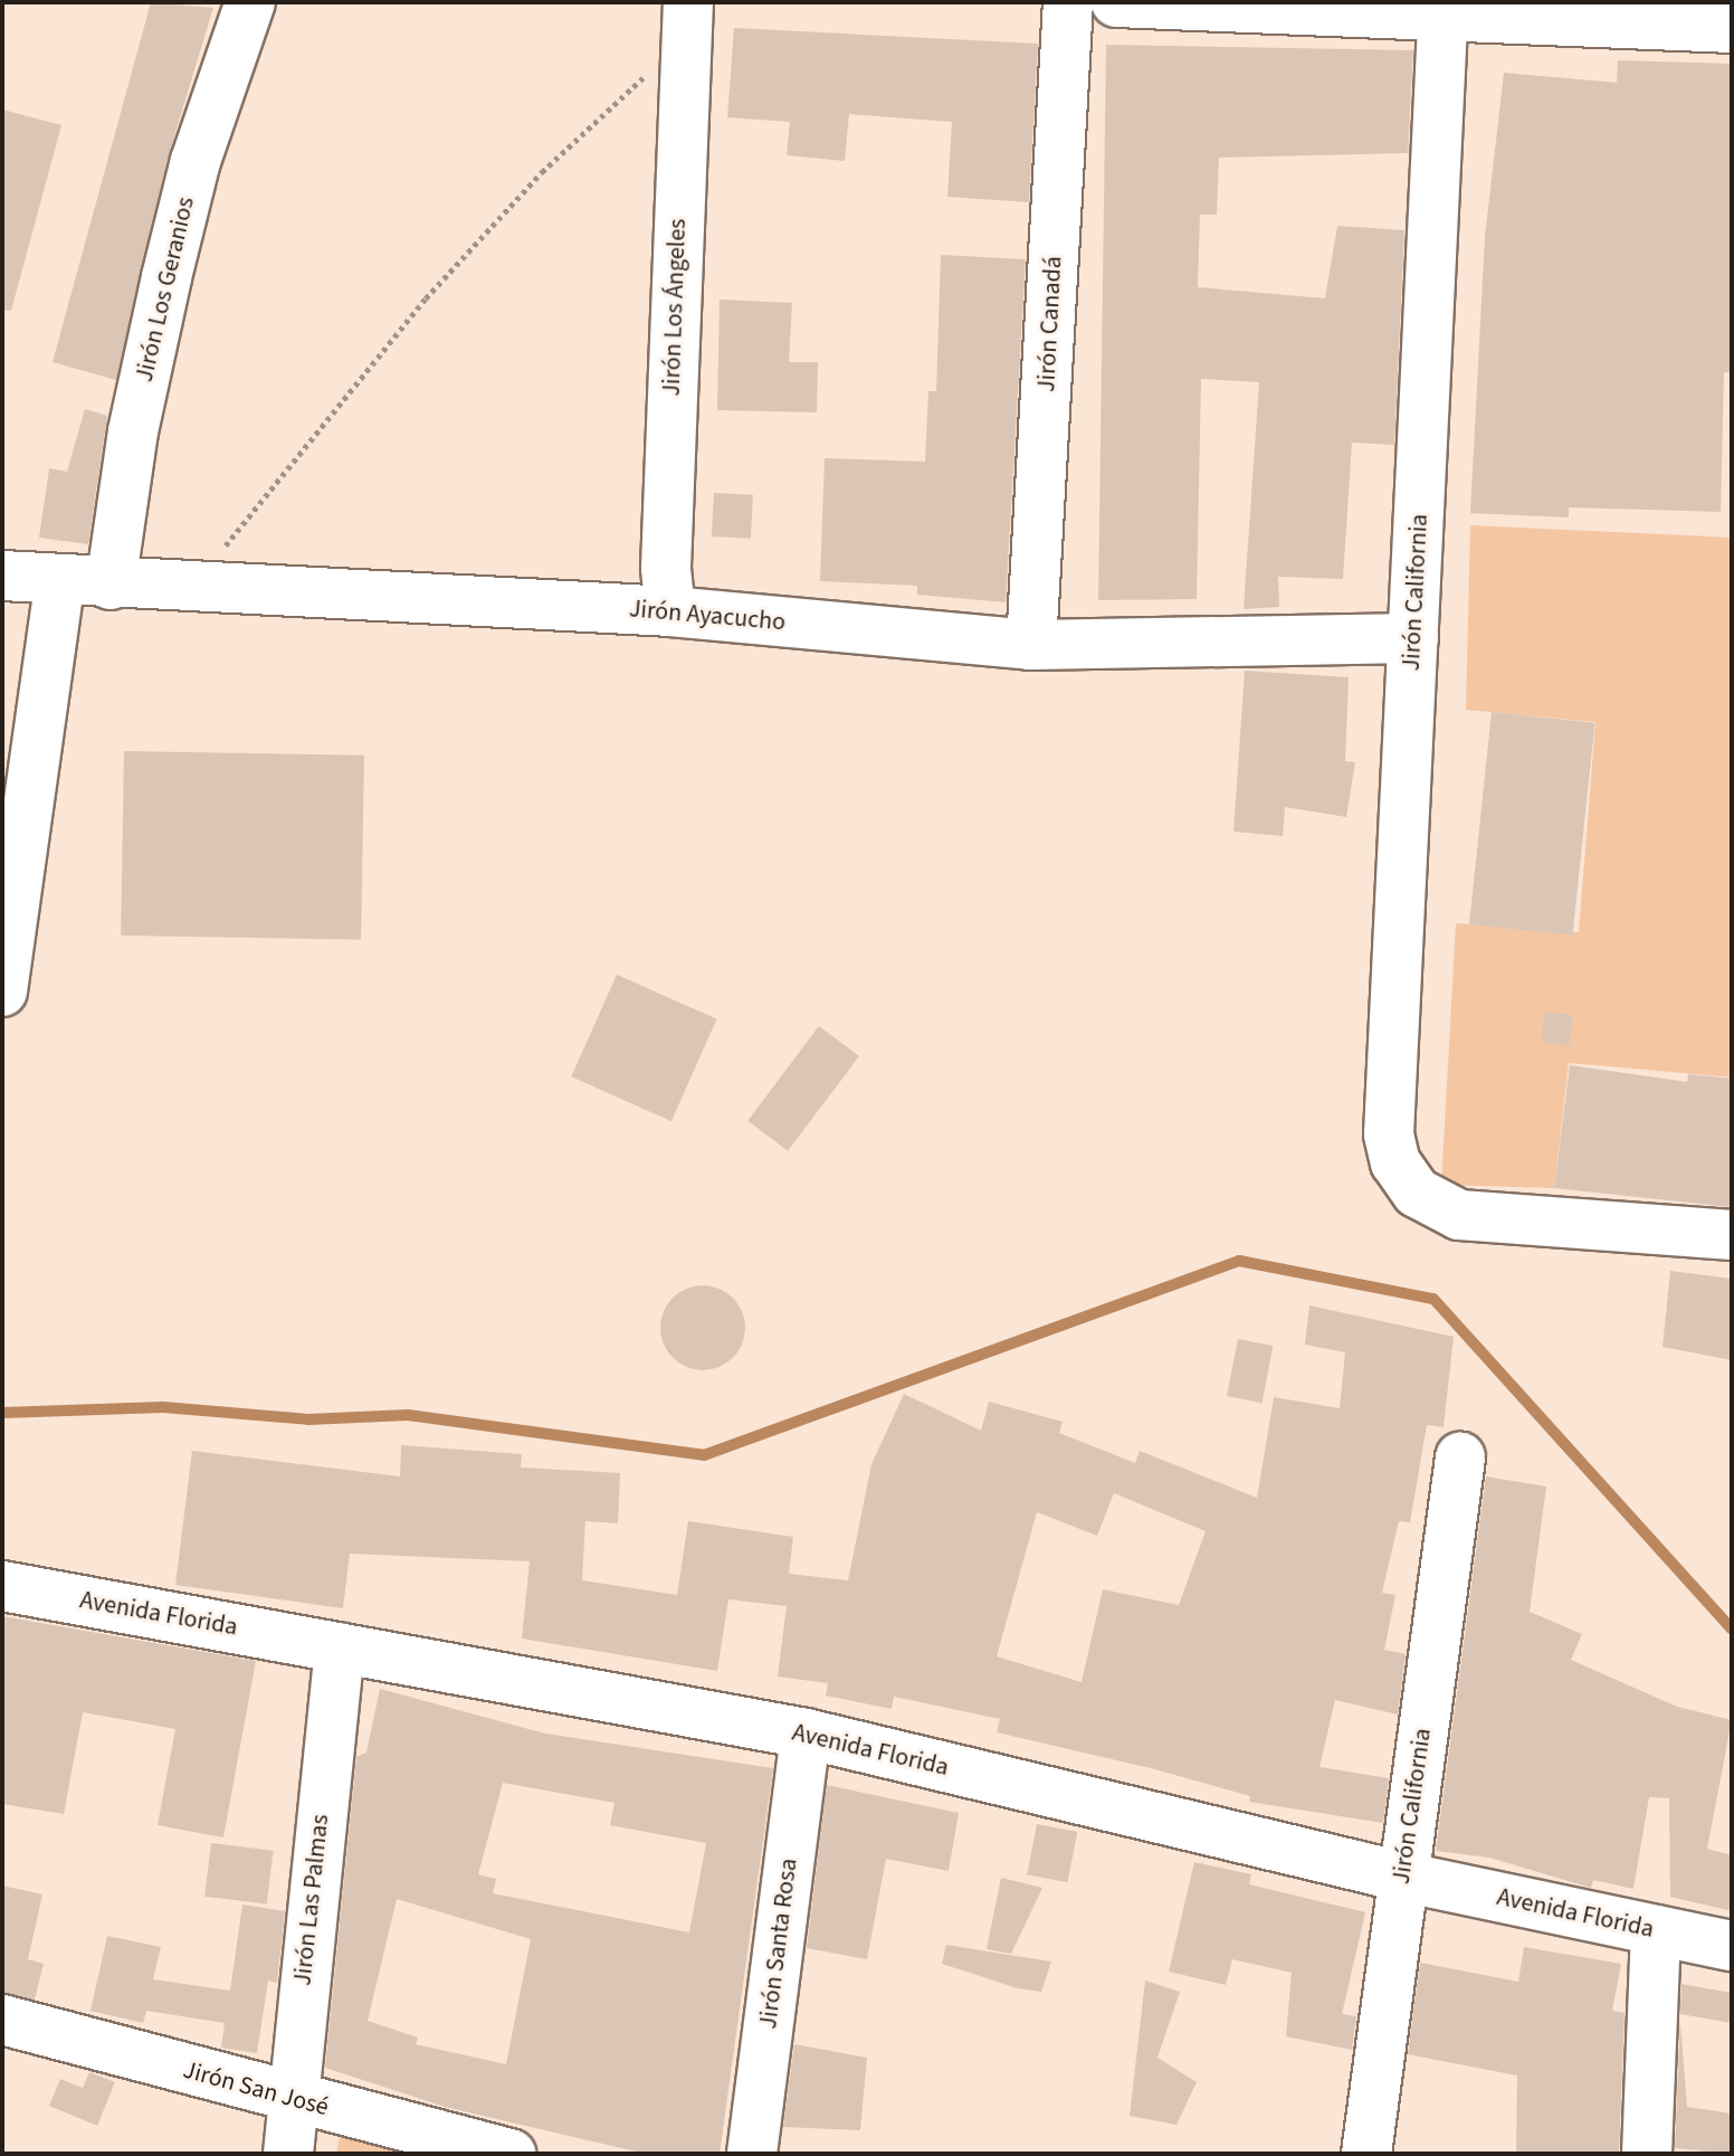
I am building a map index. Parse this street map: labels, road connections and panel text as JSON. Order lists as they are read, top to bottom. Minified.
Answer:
{"streets":{"street":["Jirón Los Geranios","Jirón Los Ángeles","Jirón Canadá","Jirón California","Jirón Ayacucho","Avenida Florida","Jirón Las Palmas","Jirón Santa Rosa","Jirón San José"]},"crossings":[["Jirón Los Geranios","Jirón Ayacucho"],["Jirón Los Ángeles","Jirón Ayacucho"],["Jirón Canadá","Jirón Ayacucho"],["Jirón California","Jirón Ayacucho"],["Jirón California","Avenida Florida"],["Avenida Florida","Jirón Las Palmas"],["Avenida Florida","Jirón Santa Rosa"],["Jirón Las Palmas","Jirón San José"]]}
